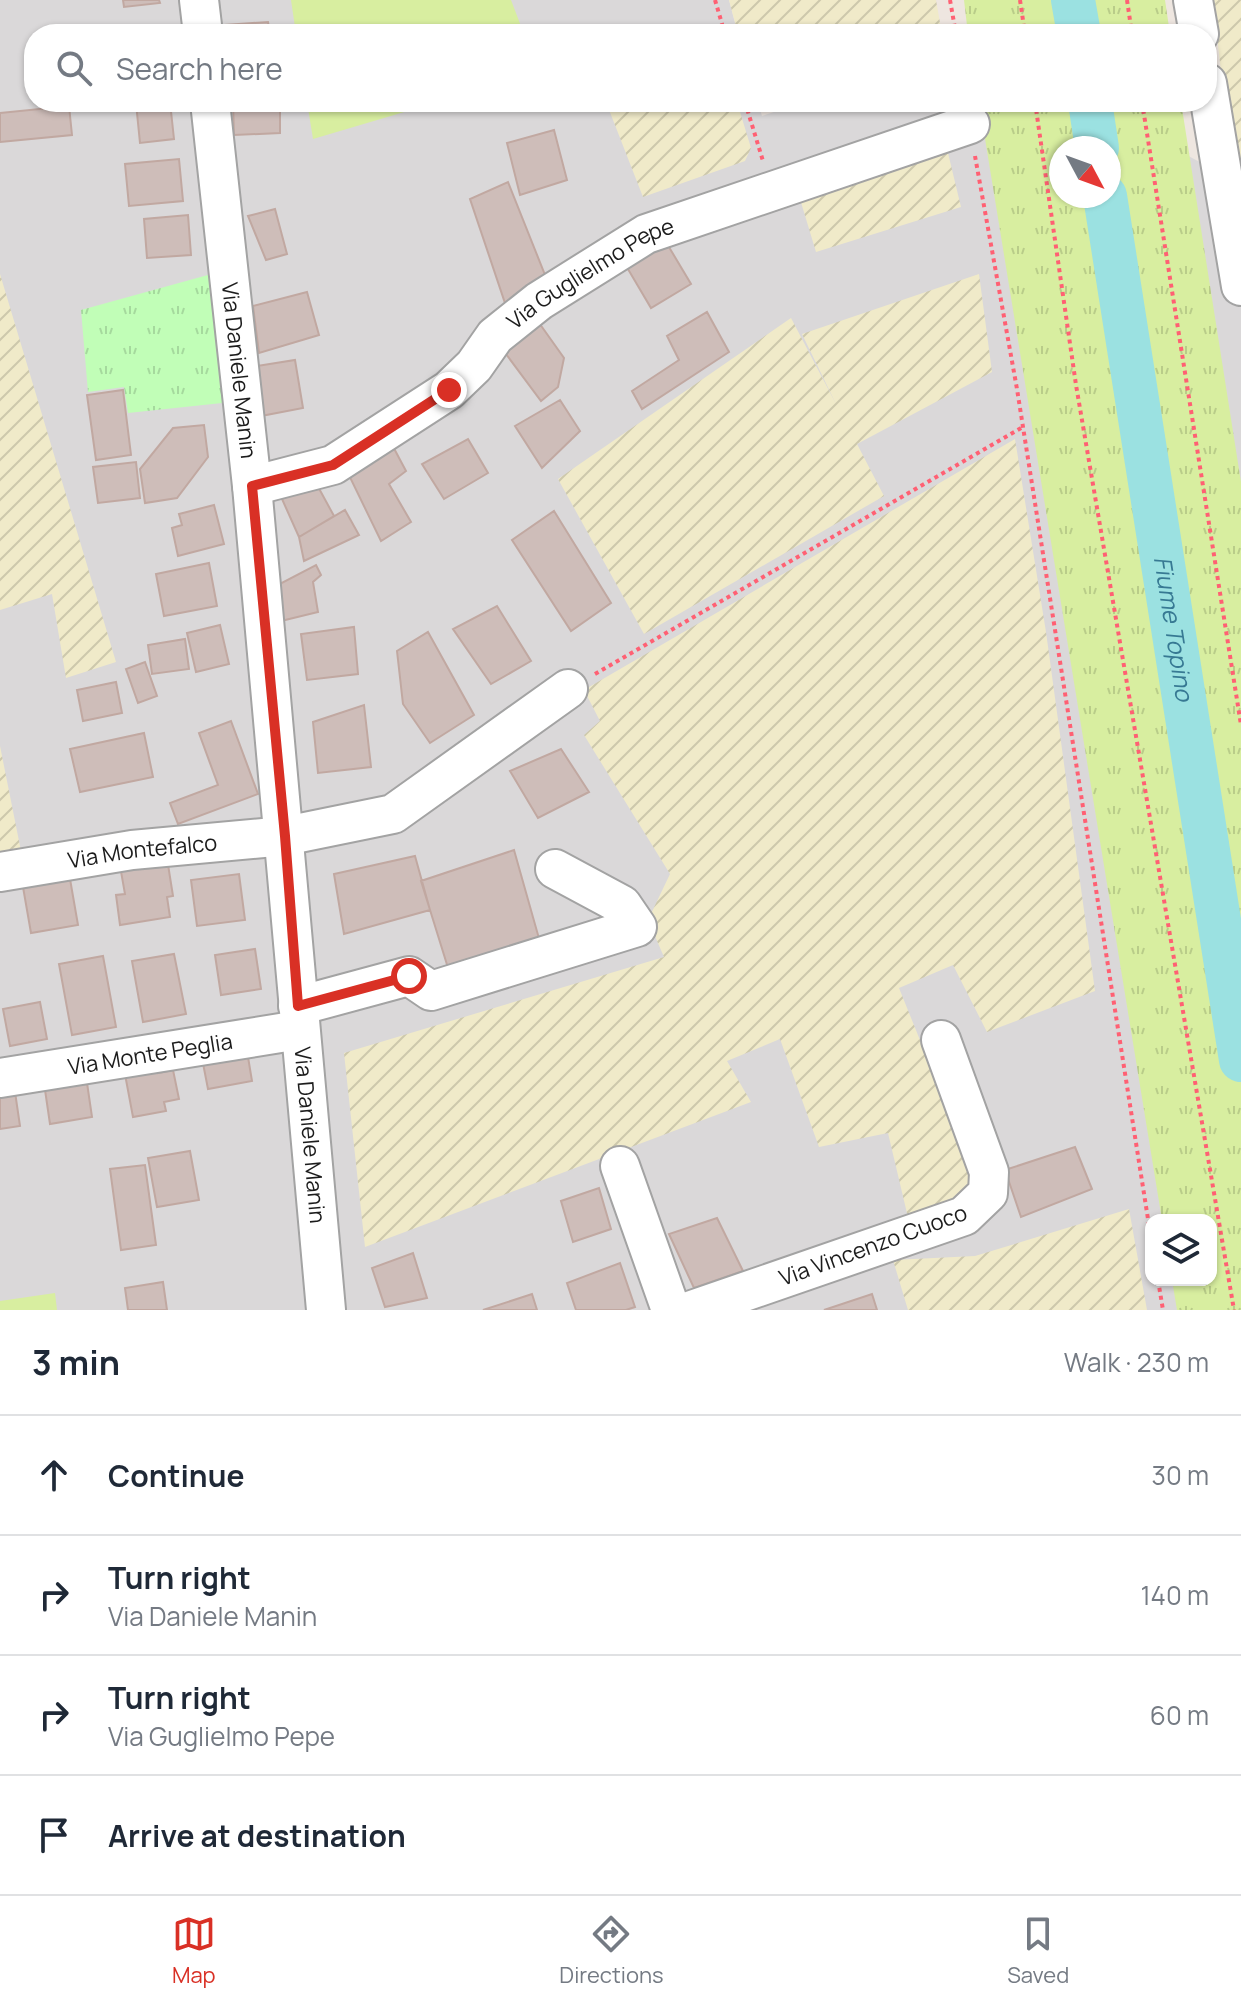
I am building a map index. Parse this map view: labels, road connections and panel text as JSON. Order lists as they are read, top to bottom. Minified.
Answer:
{"streets":{"street":["Via Guglielmo Pepe","Via Daniele Manin","Via Montefalco","Via Monte Peglia","Via Vincenzo Cuoco"]},"crossings":[["Via Guglielmo Pepe","Via Daniele Manin"],["Via Daniele Manin","Via Montefalco"],["Via Daniele Manin","Via Monte Peglia"]],"water":["Fiume Topino"],"north":"bottom right","page":{"search":"Search here","heading":["3 min","Walk · 230 m"],"list":[["Continue","30 m"],["Turn right","Via Daniele Manin","140 m"],["Turn right","Via Guglielmo Pepe","60 m"],"Arrive at destination"],"nav":["Map","Directions","Saved"]}}
